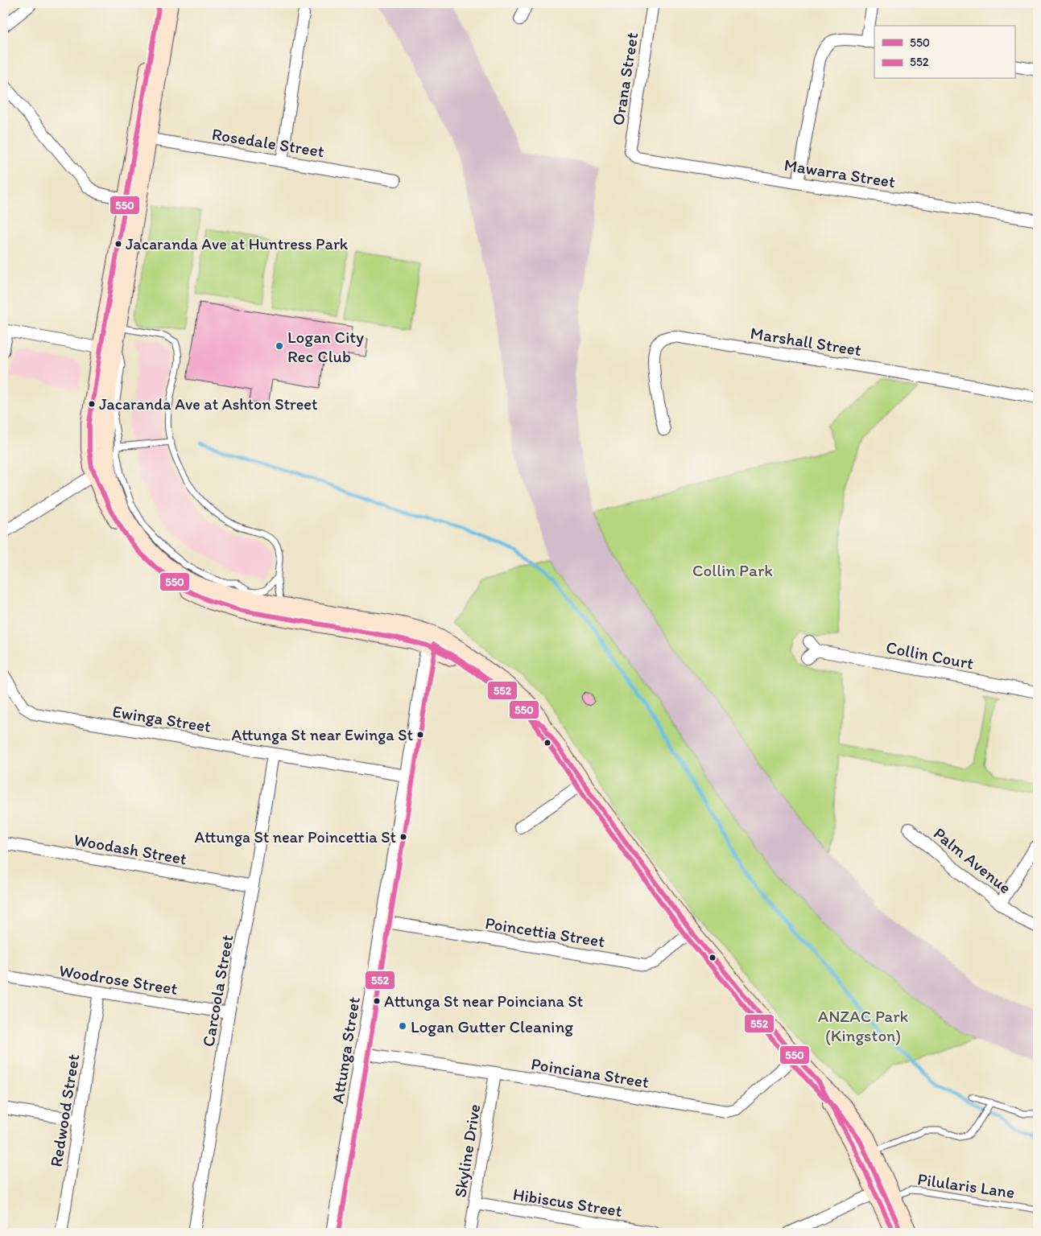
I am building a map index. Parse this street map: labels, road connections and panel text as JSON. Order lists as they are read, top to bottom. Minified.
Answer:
{"streets":{"street":["Orana Street","Rosedale Street","Mawarra Street","Marshall Street","Collin Court","Ewinga Street","Woodash Street","Palm Avenue","Poincettia Street","Woodrose Street","Carcoola Street","Attunga Street","Poinciana Street","Redwood Street","Skyline Drive","Hibiscus Street"],"lane":["Pilularis Lane"]},"crossings":[["Orana Street","Mawarra Street"],["Ewinga Street","Carcoola Street"],["Ewinga Street","Attunga Street"],["Woodash Street","Carcoola Street"],["Poincettia Street","Attunga Street"],["Woodrose Street","Carcoola Street"],["Woodrose Street","Redwood Street"],["Attunga Street","Poinciana Street"],["Poinciana Street","Skyline Drive"],["Skyline Drive","Hibiscus Street"]],"parks":["Collin Park","ANZAC Park (Kingston)"],"places":["Jacaranda Ave at Huntress Park","Logan City Rec Club","Jacaranda Ave at Ashton Street","Attunga St near Ewinga St","Attunga St near Poincettia St","Attunga St near Poinciana St","Logan Gutter Cleaning"],"lines":["transit line 550","transit line 552"],"legend":["550","552"]}
